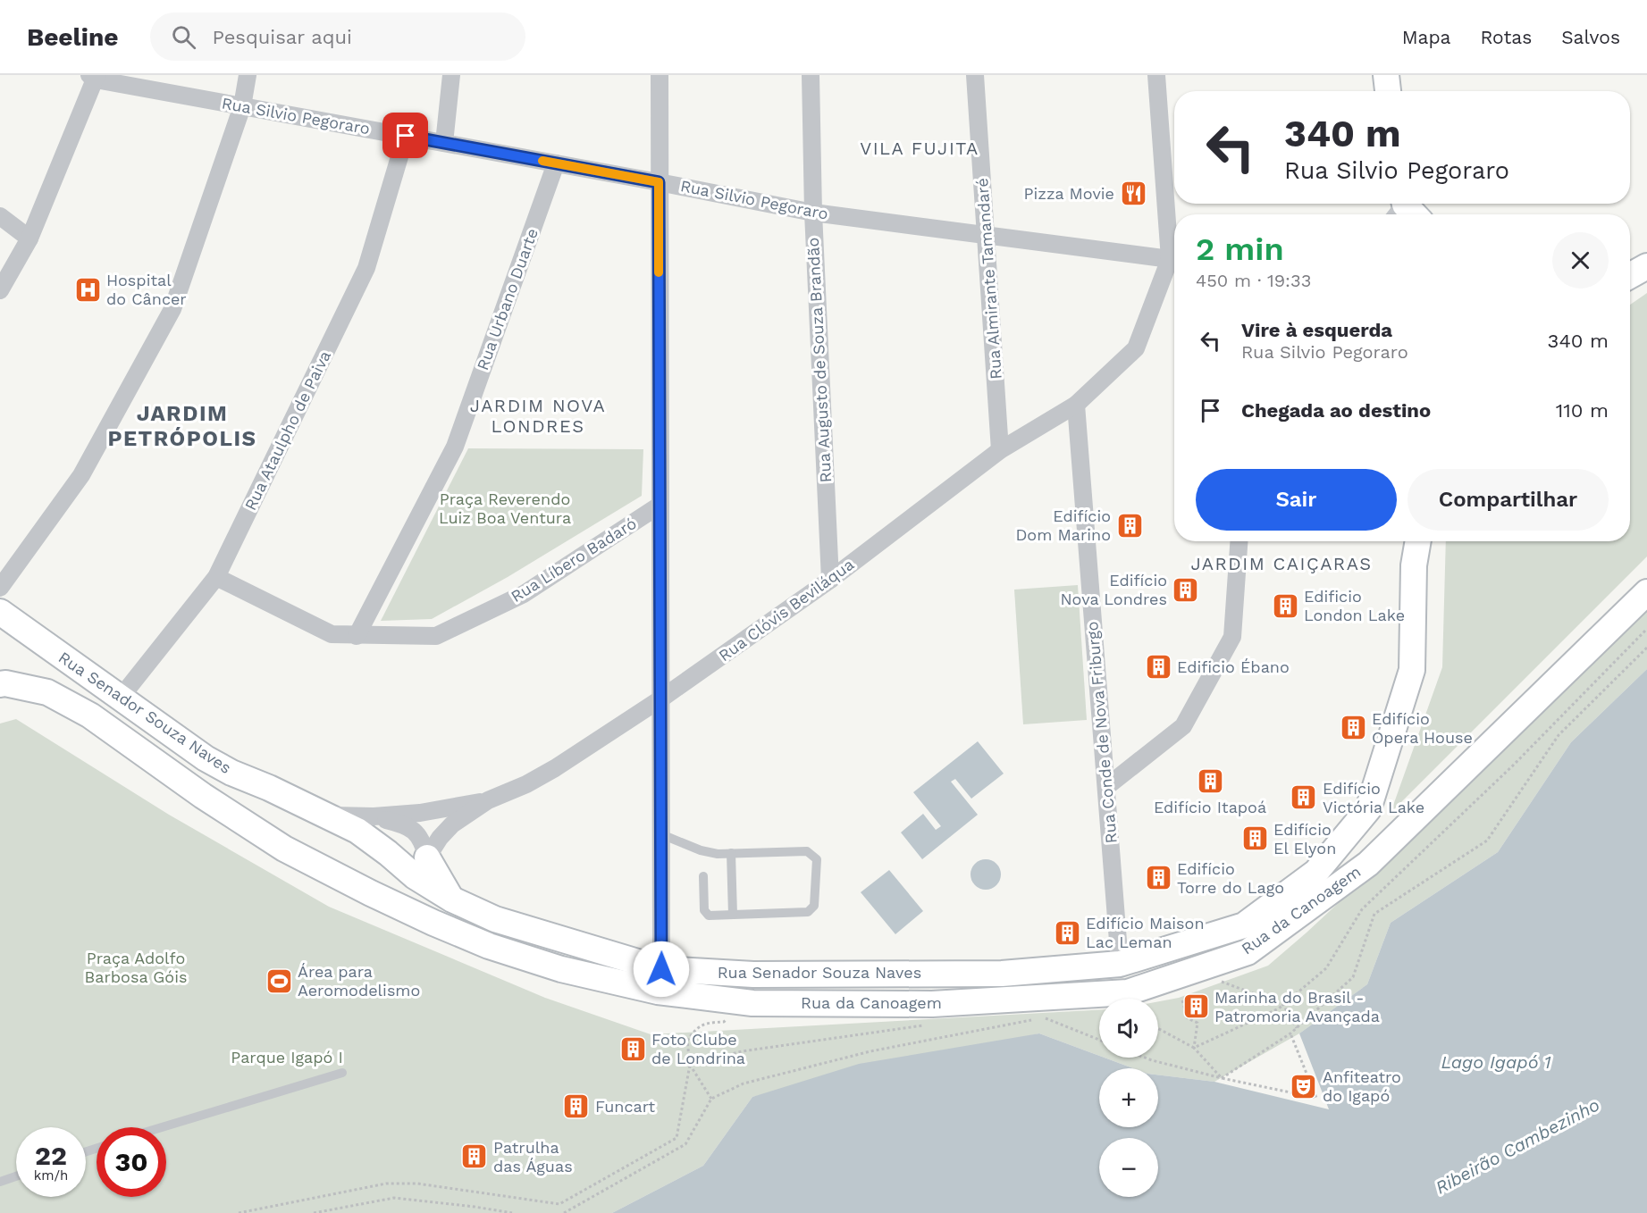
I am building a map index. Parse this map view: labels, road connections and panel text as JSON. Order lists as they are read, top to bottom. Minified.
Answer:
{"streets":{"main road":["Rua Senador Souza Naves","Rua da Canoagem"],"street":["Rua Silvio Pegoraro","Rua Almirante Tamandaré","Rua Urbano Duarte","Rua Augusto de Souza Brandão","Rua Ataulpho de Paiva","Rua Líbero Badaró","Rua Clóvis Beviláqua","Rua Conde de Nova Friburgo"]},"crossings":[["Rua Silvio Pegoraro","Rua Almirante Tamandaré"],["Rua Silvio Pegoraro","Rua Urbano Duarte"],["Rua Silvio Pegoraro","Rua Augusto de Souza Brandão"],["Rua Silvio Pegoraro","Rua Ataulpho de Paiva"],["Rua Silvio Pegoraro","Rua Clóvis Beviláqua"],["Rua Almirante Tamandaré","Rua Clóvis Beviláqua"],["Rua Urbano Duarte","Rua Líbero Badaró"],["Rua Augusto de Souza Brandão","Rua Clóvis Beviláqua"],["Rua Ataulpho de Paiva","Rua Líbero Badaró"],["Rua Ataulpho de Paiva","Rua Senador Souza Naves"],["Rua Clóvis Beviláqua","Rua Senador Souza Naves"],["Rua Clóvis Beviláqua","Rua Conde de Nova Friburgo"],["Rua Senador Souza Naves","Rua Conde de Nova Friburgo"],["Rua Senador Souza Naves","Rua da Canoagem"]],"districts":["VILA FUJITA","JARDIM NOVA LONDRES","JARDIM PETRÓPOLIS","JARDIM CAIÇARAS"],"water":["Lago Igapó 1","Ribeirão Cambezinho"],"parks":["Praça Reverendo Luiz Boa Ventura","Praça Adolfo Barbosa Góis","Parque Igapó I"],"places":{"restaurant":["Pizza Movie"],"hospital":["Hospital do Câncer"],"building":["Edifício Dom Marino","Edifício Nova Londres","Edificio London Lake","Edificio Ébano","Edifício Opera House","Edifício Itapoá","Edifício Victória Lake","Edifício El Elyon","Edifício Torre do Lago","Edifício Maison Lac Leman","Marinha do Brasil - Patromoria Avançada","Foto Clube de Londrina","Funcart","Patrulha das Águas"],"sports":["Área para Aeromodelismo"],"theatre":["Anfiteatro do Igapó"]},"page":{"header":"Beeline","search":"Pesquisar aqui","nav":["Mapa","Rotas","Salvos"],"turn":["340 m","Rua Silvio Pegoraro"],"heading":["2 min","450 m · 19:33"],"list":[{"name":"Vire à esquerda","note":"Rua Silvio Pegoraro","value":"340 m"},{"name":"Chegada ao destino","value":"110 m"}],"buttons":["Sair","Compartilhar"],"map_buttons":["+","−"],"speed":"22 km/h","limit":"30"}}
